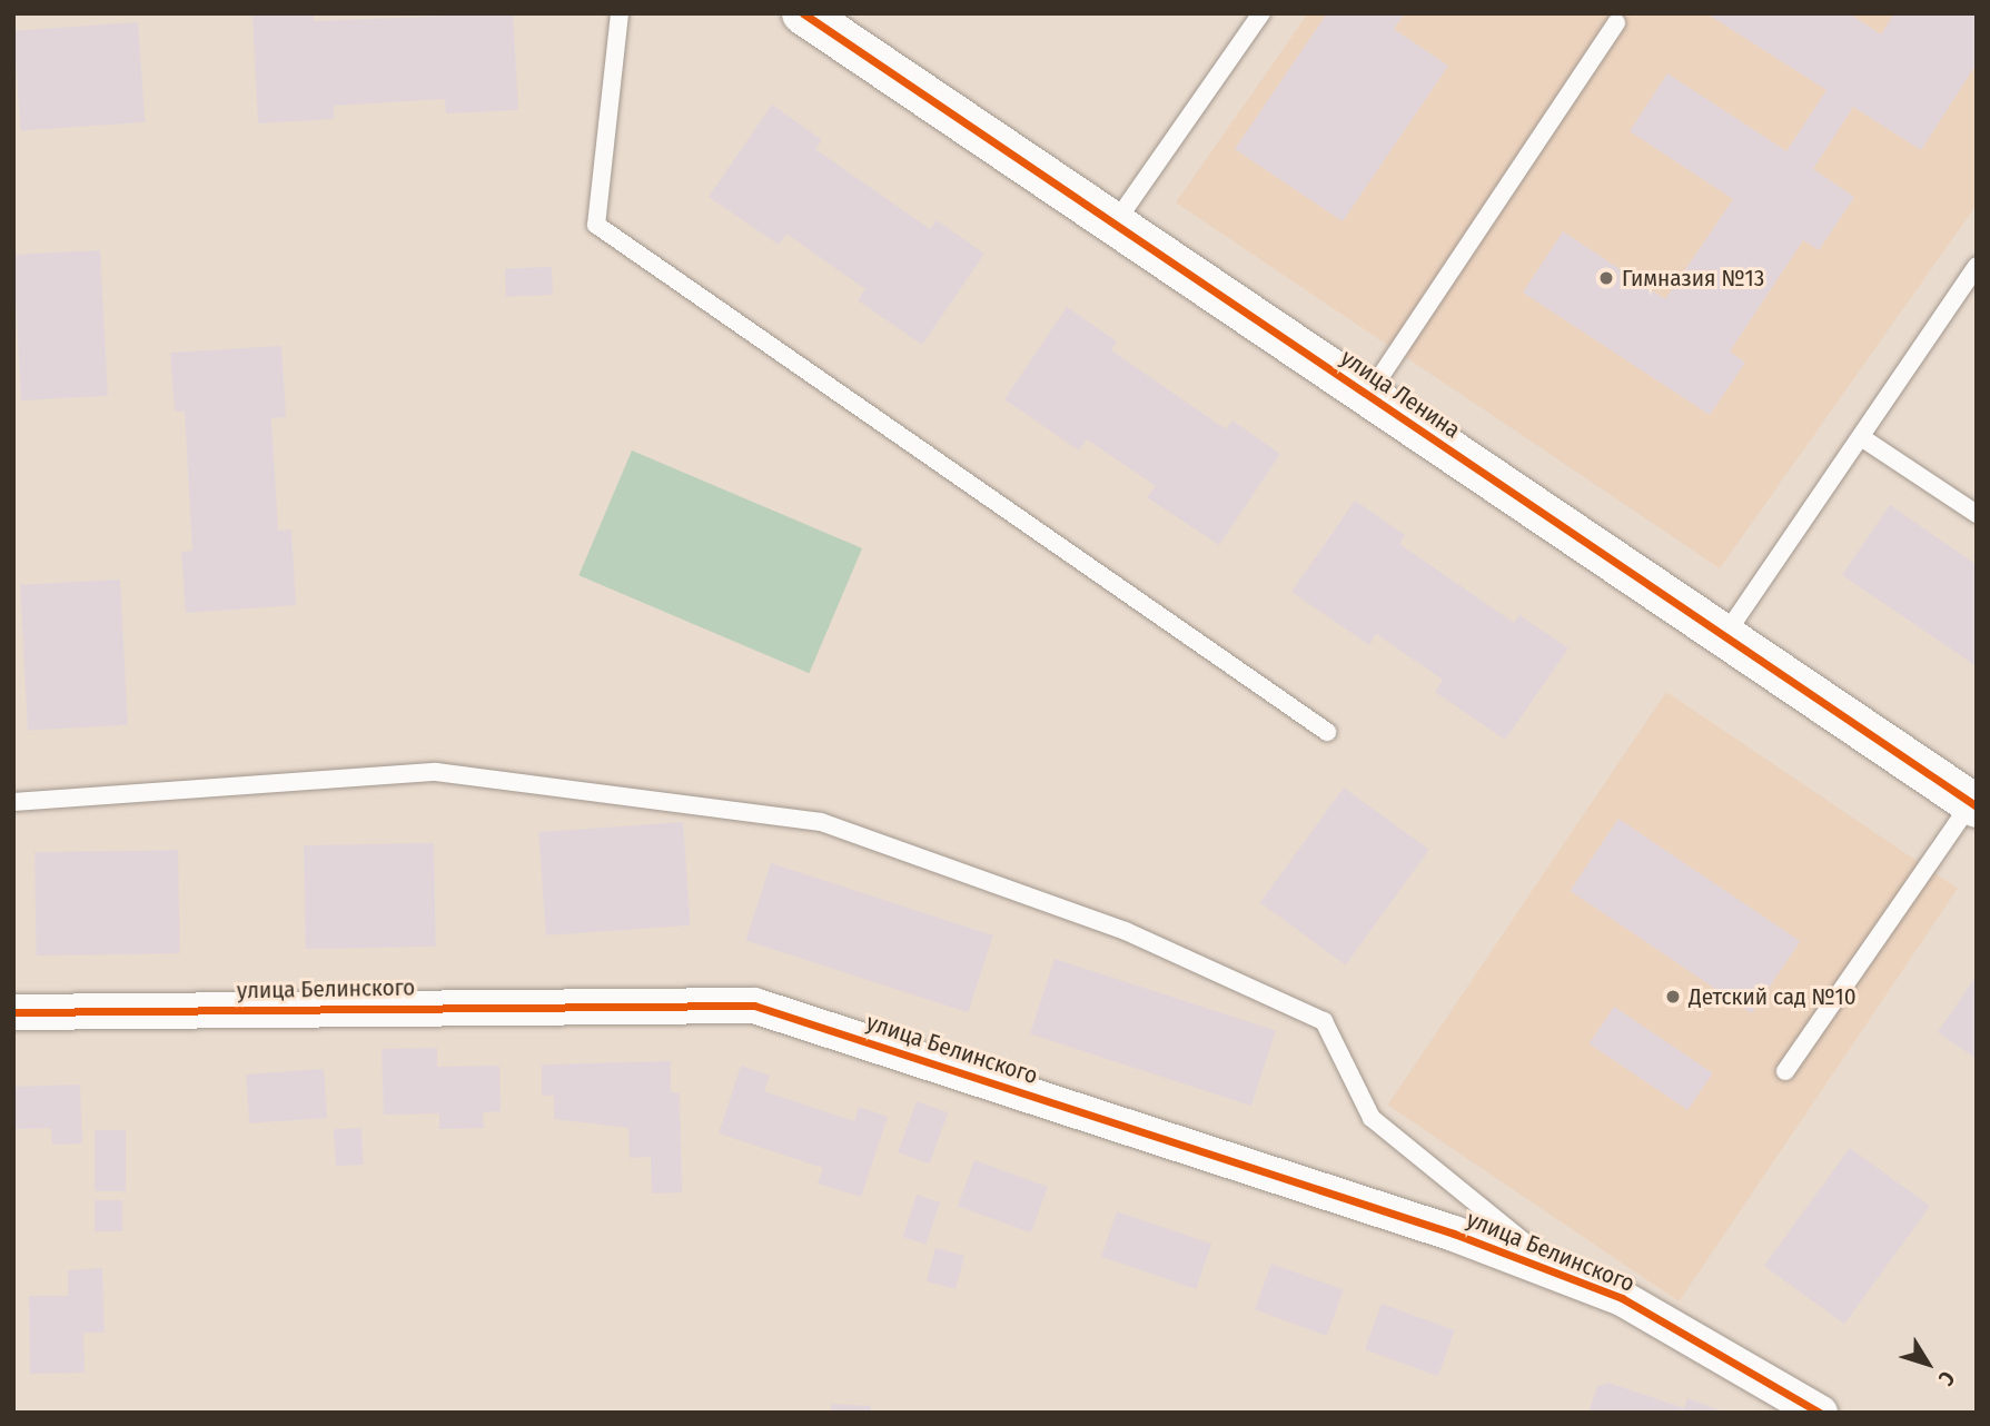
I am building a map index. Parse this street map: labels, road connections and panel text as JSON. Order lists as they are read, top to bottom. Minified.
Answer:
{"streets":{"street":["улица Ленина","улица Белинского"]},"places":["Гимназия №13","Детский сад №10"],"north":"bottom right"}
